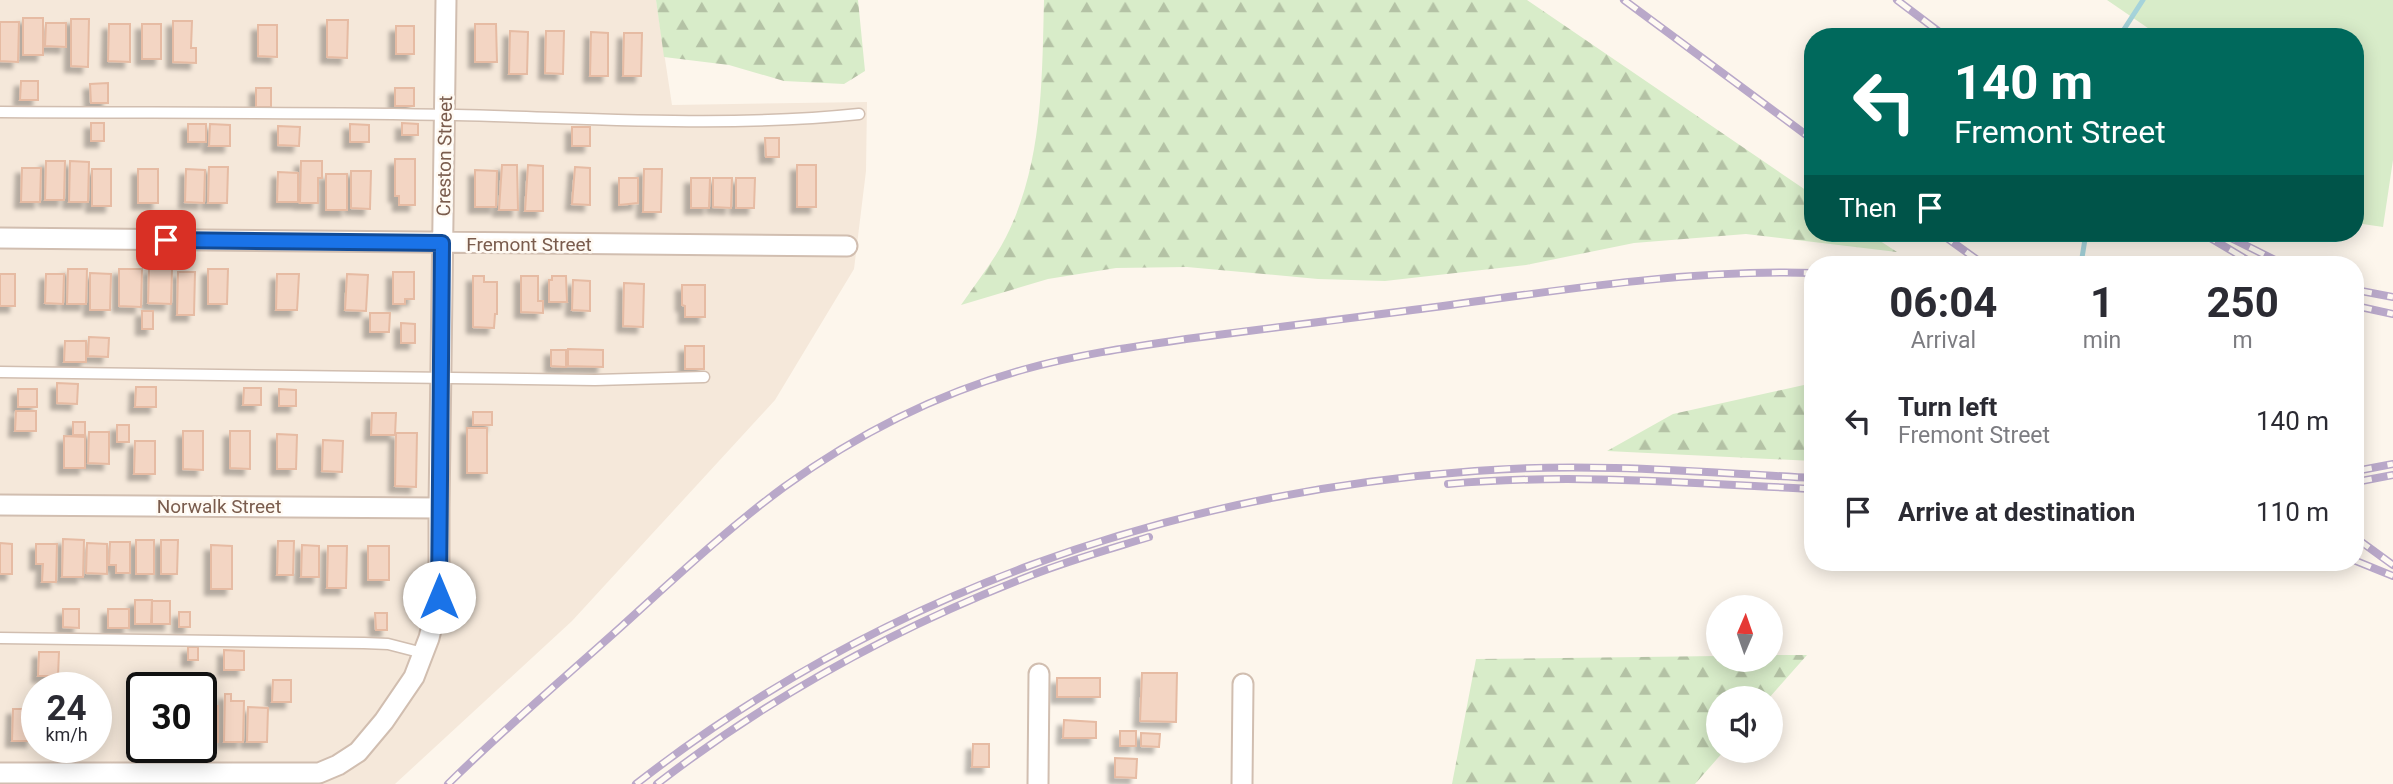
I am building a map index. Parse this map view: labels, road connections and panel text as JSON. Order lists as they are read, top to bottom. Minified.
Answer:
{"streets":{"street":["Creston Street","Fremont Street","Norwalk Street"]},"crossings":[["Creston Street","Fremont Street"],["Creston Street","Norwalk Street"]],"north":"top","page":{"turn":["140 m","Fremont Street"],"then":"Then","eta":["06:04","Arrival","1","min","250","m"],"list":[{"name":"Turn left","note":"Fremont Street","value":"140 m"},{"name":"Arrive at destination","value":"110 m"}],"speed":"24 km/h","limit":"30"}}
